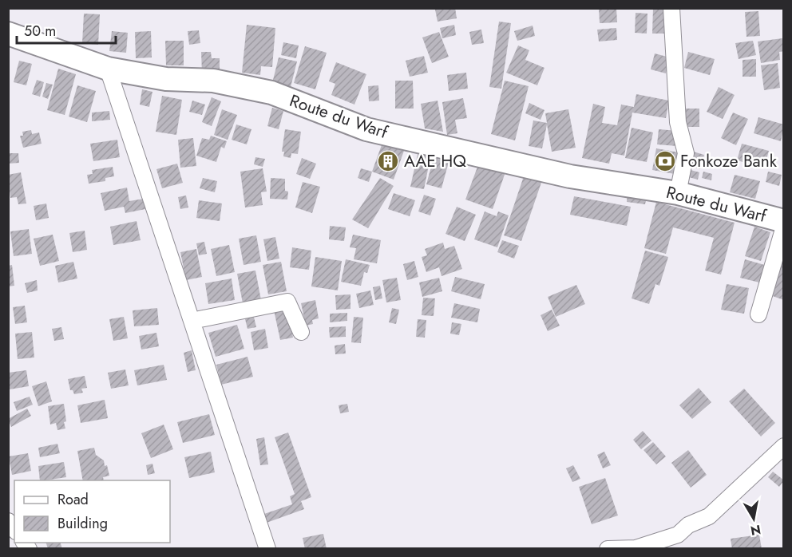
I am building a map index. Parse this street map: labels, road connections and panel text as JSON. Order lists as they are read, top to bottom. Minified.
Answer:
{"streets":{"main road":["Route du Warf"]},"places":{"building":["AAE HQ"],"bank":["Fonkoze Bank"]},"legend":["Road","Building"],"scale_bar":"50 m","north":"bottom"}
